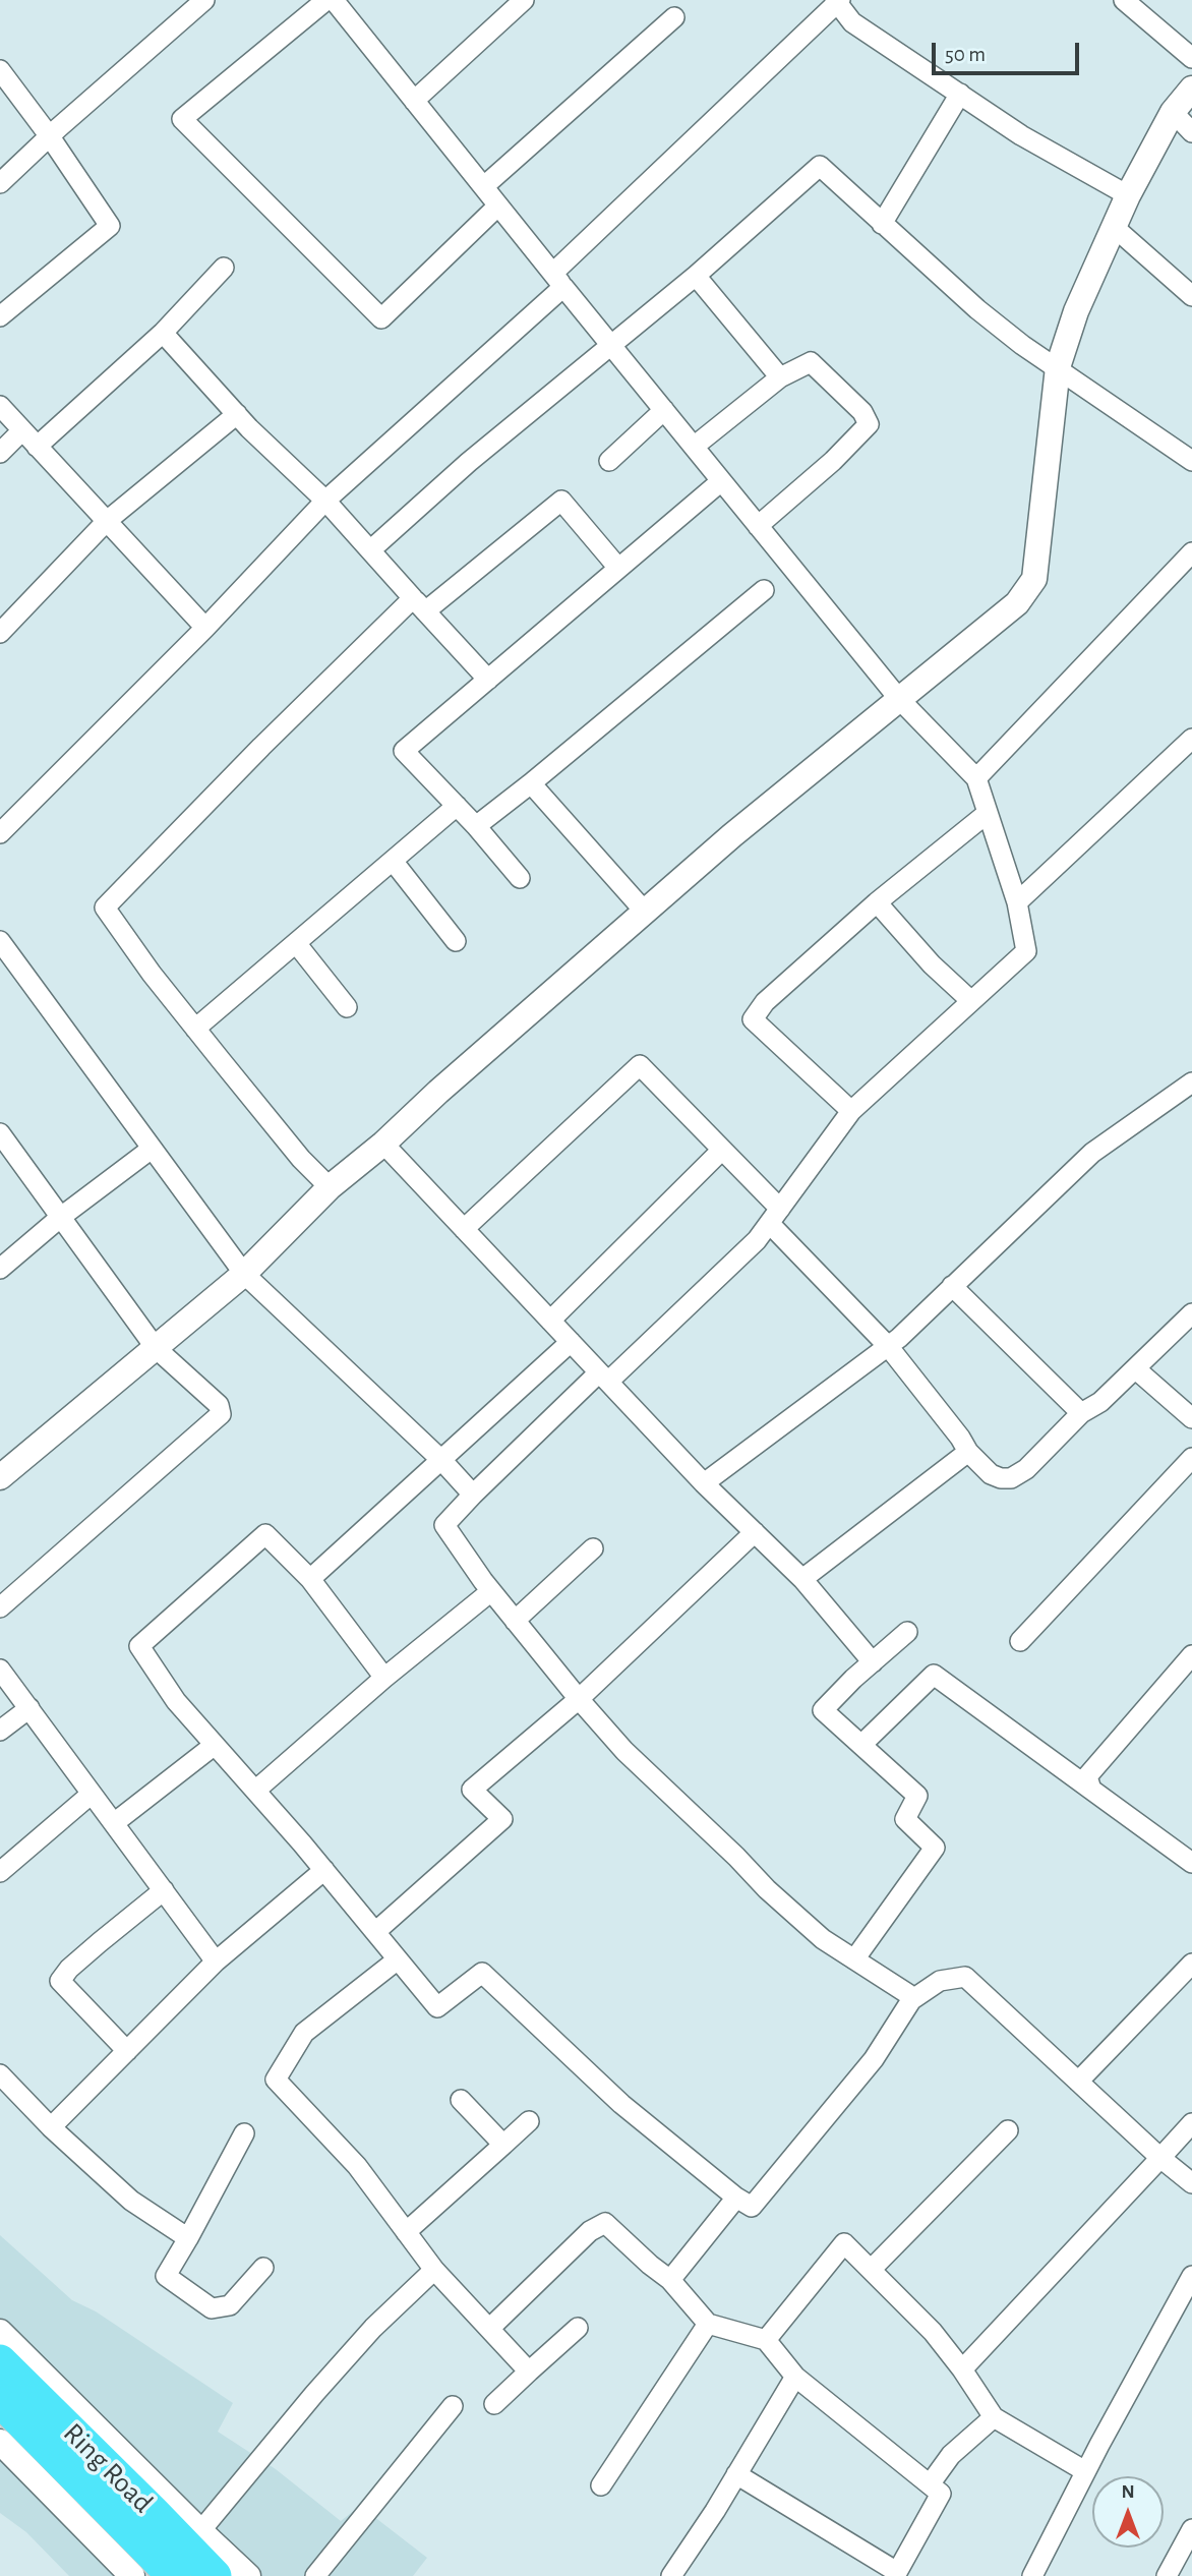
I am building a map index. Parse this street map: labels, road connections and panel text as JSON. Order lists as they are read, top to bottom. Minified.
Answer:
{"streets":{"highway":["Ring Road"]},"scale_bar":"50 m","north":"top"}
